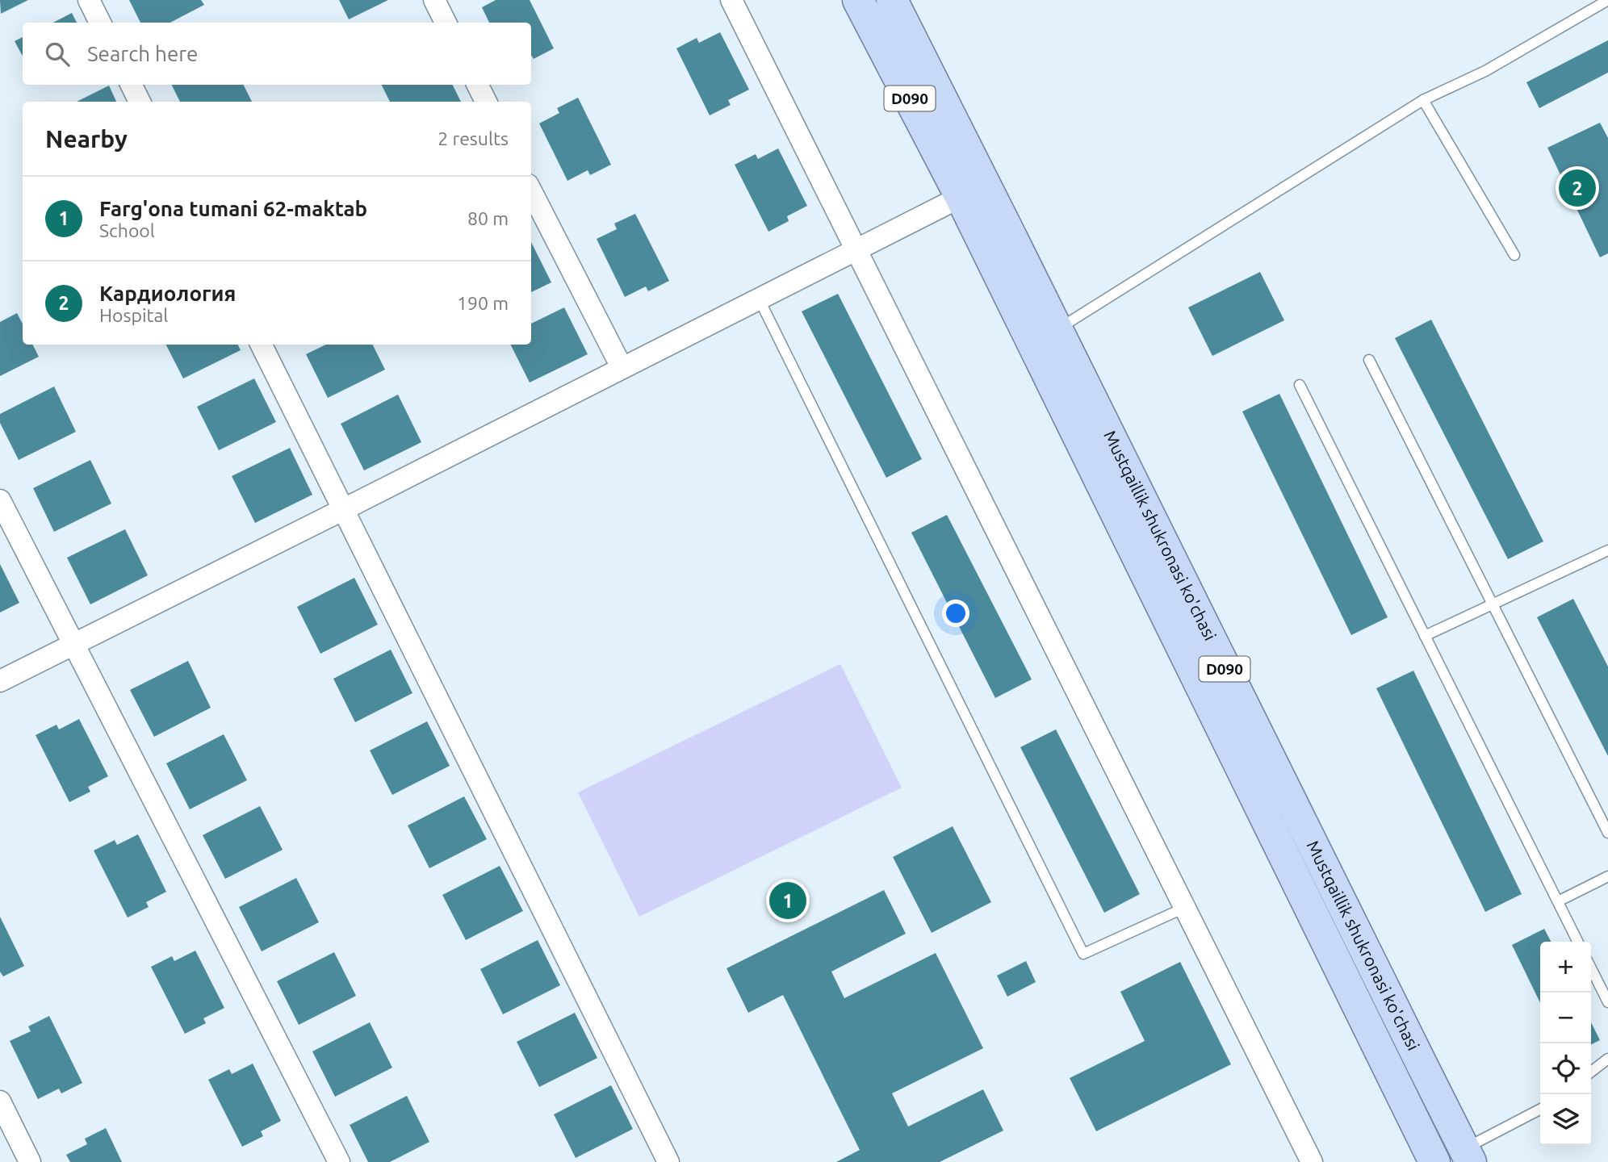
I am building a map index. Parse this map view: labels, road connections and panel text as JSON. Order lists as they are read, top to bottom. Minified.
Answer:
{"streets":{"main road":["D090","Mustqaillik shukronasi ko'chasi"]},"page":{"search":"Search here","heading":["Nearby","2 results"],"pins":["2","1"],"list":[{"mark":"1","name":"Farg'ona tumani 62-maktab","note":"School","value":"80 m"},{"mark":"2","name":"Кардиология","note":"Hospital","value":"190 m"}],"map_buttons":["+","−"]}}
